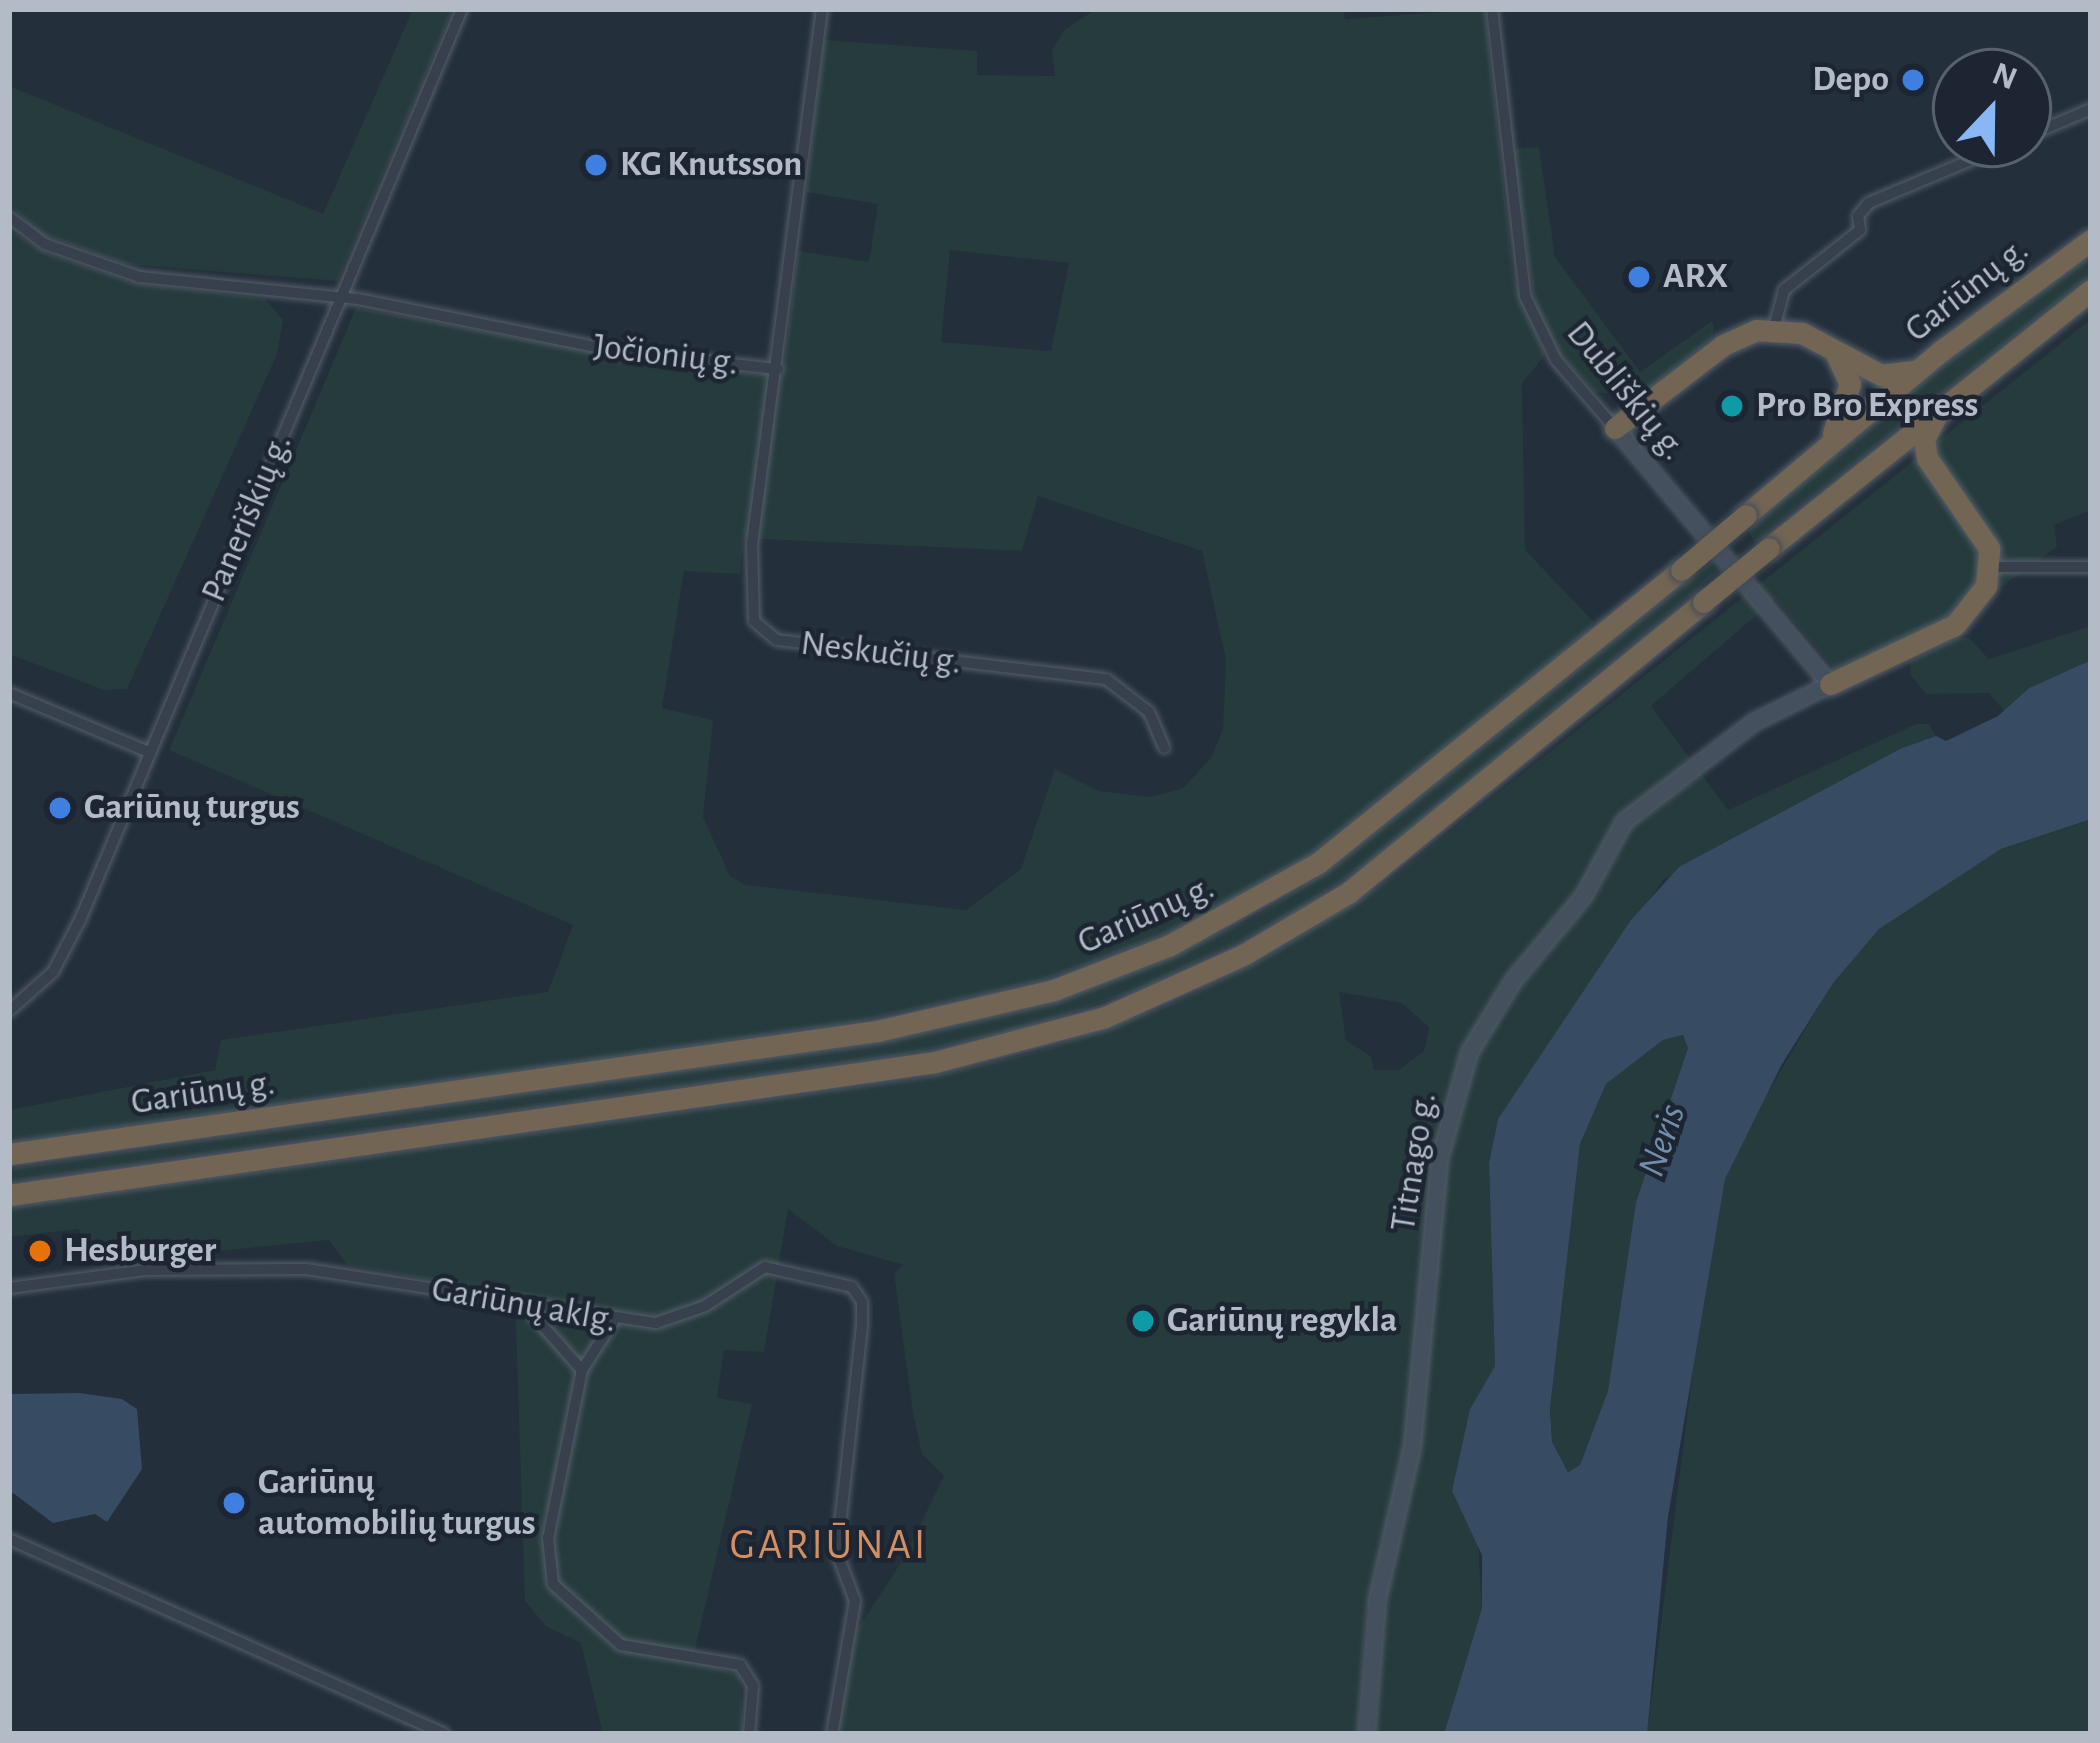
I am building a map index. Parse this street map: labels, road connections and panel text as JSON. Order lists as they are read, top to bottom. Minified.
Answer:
{"streets":{"highway":["Gariūnų g."],"street":["Jočionių g.","Dubliškių g.","Paneriškių g.","Neskučių g.","Titnago g.","Gariūnų aklg."]},"crossings":[["Jočionių g.","Paneriškių g."],["Jočionių g.","Neskučių g."],["Dubliškių g.","Titnago g."]],"districts":["GARIŪNAI"],"water":["Neris"],"places":["Depo","KG Knutsson","ARX","Pro Bro Express","Gariūnų turgus","Hesburger","Gariūnų regykla","Gariūnų automobilių turgus"],"north":"top"}
